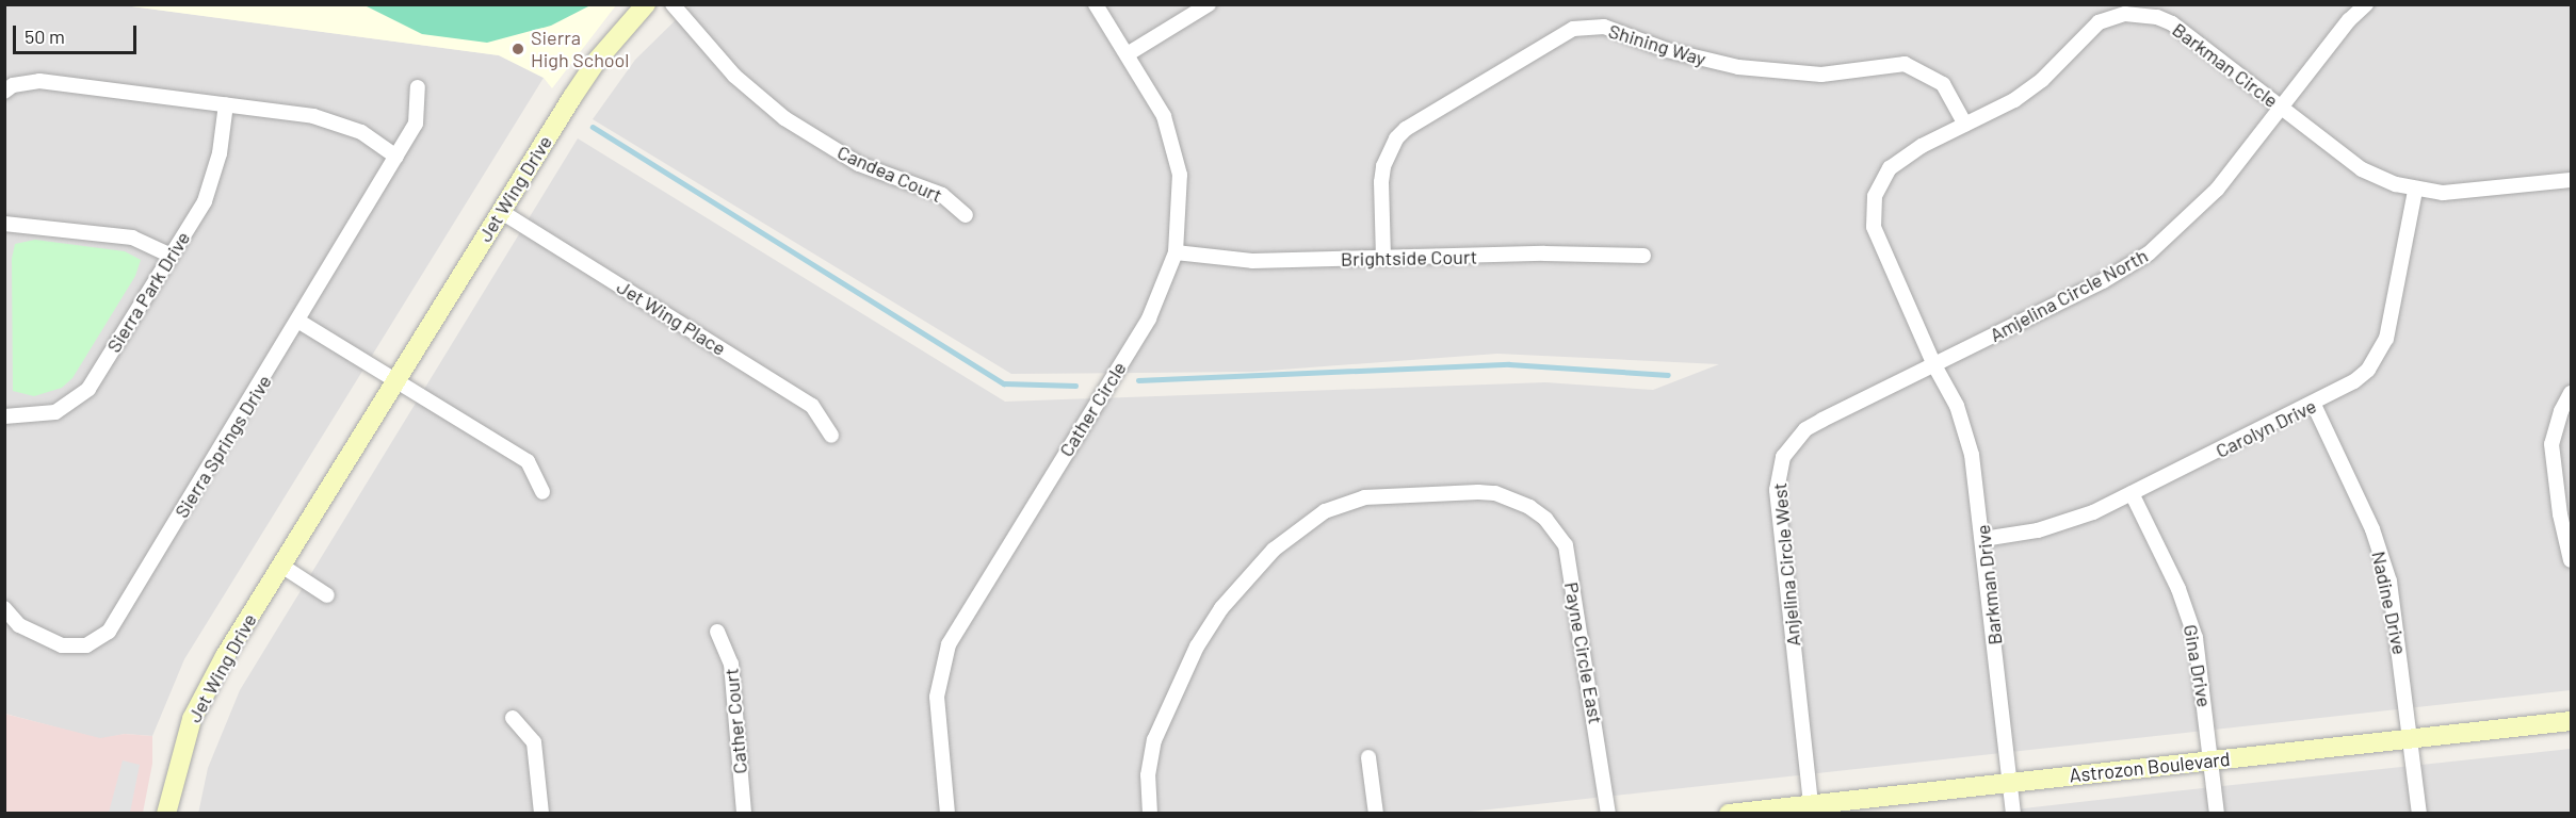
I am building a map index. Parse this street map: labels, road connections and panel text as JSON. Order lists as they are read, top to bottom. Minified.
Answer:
{"streets":{"main road":["Jet Wing Drive","Astrozon Boulevard"],"street":["Shining Way","Barkman Circle","Candea Court","Brightside Court","Sierra Park Drive","Amjelina Circle North","Jet Wing Place","Cather Circle","Carolyn Drive","Sierra Springs Drive","Anjelina Circle West","Barkman Drive","Nadine Drive","Payne Circle East","Gina Drive","Cather Court"]},"crossings":[["Shining Way","Barkman Circle"],["Shining Way","Brightside Court"],["Barkman Circle","Amjelina Circle North"],["Barkman Circle","Carolyn Drive"],["Barkman Circle","Anjelina Circle West"],["Barkman Circle","Barkman Drive"],["Jet Wing Drive","Jet Wing Place"],["Brightside Court","Cather Circle"],["Amjelina Circle North","Anjelina Circle West"],["Amjelina Circle North","Barkman Drive"],["Carolyn Drive","Barkman Drive"],["Carolyn Drive","Nadine Drive"],["Carolyn Drive","Gina Drive"],["Anjelina Circle West","Barkman Drive"],["Anjelina Circle West","Astrozon Boulevard"],["Barkman Drive","Astrozon Boulevard"],["Nadine Drive","Astrozon Boulevard"],["Gina Drive","Astrozon Boulevard"]],"places":["Sierra High School"],"scale_bar":"50 m"}
